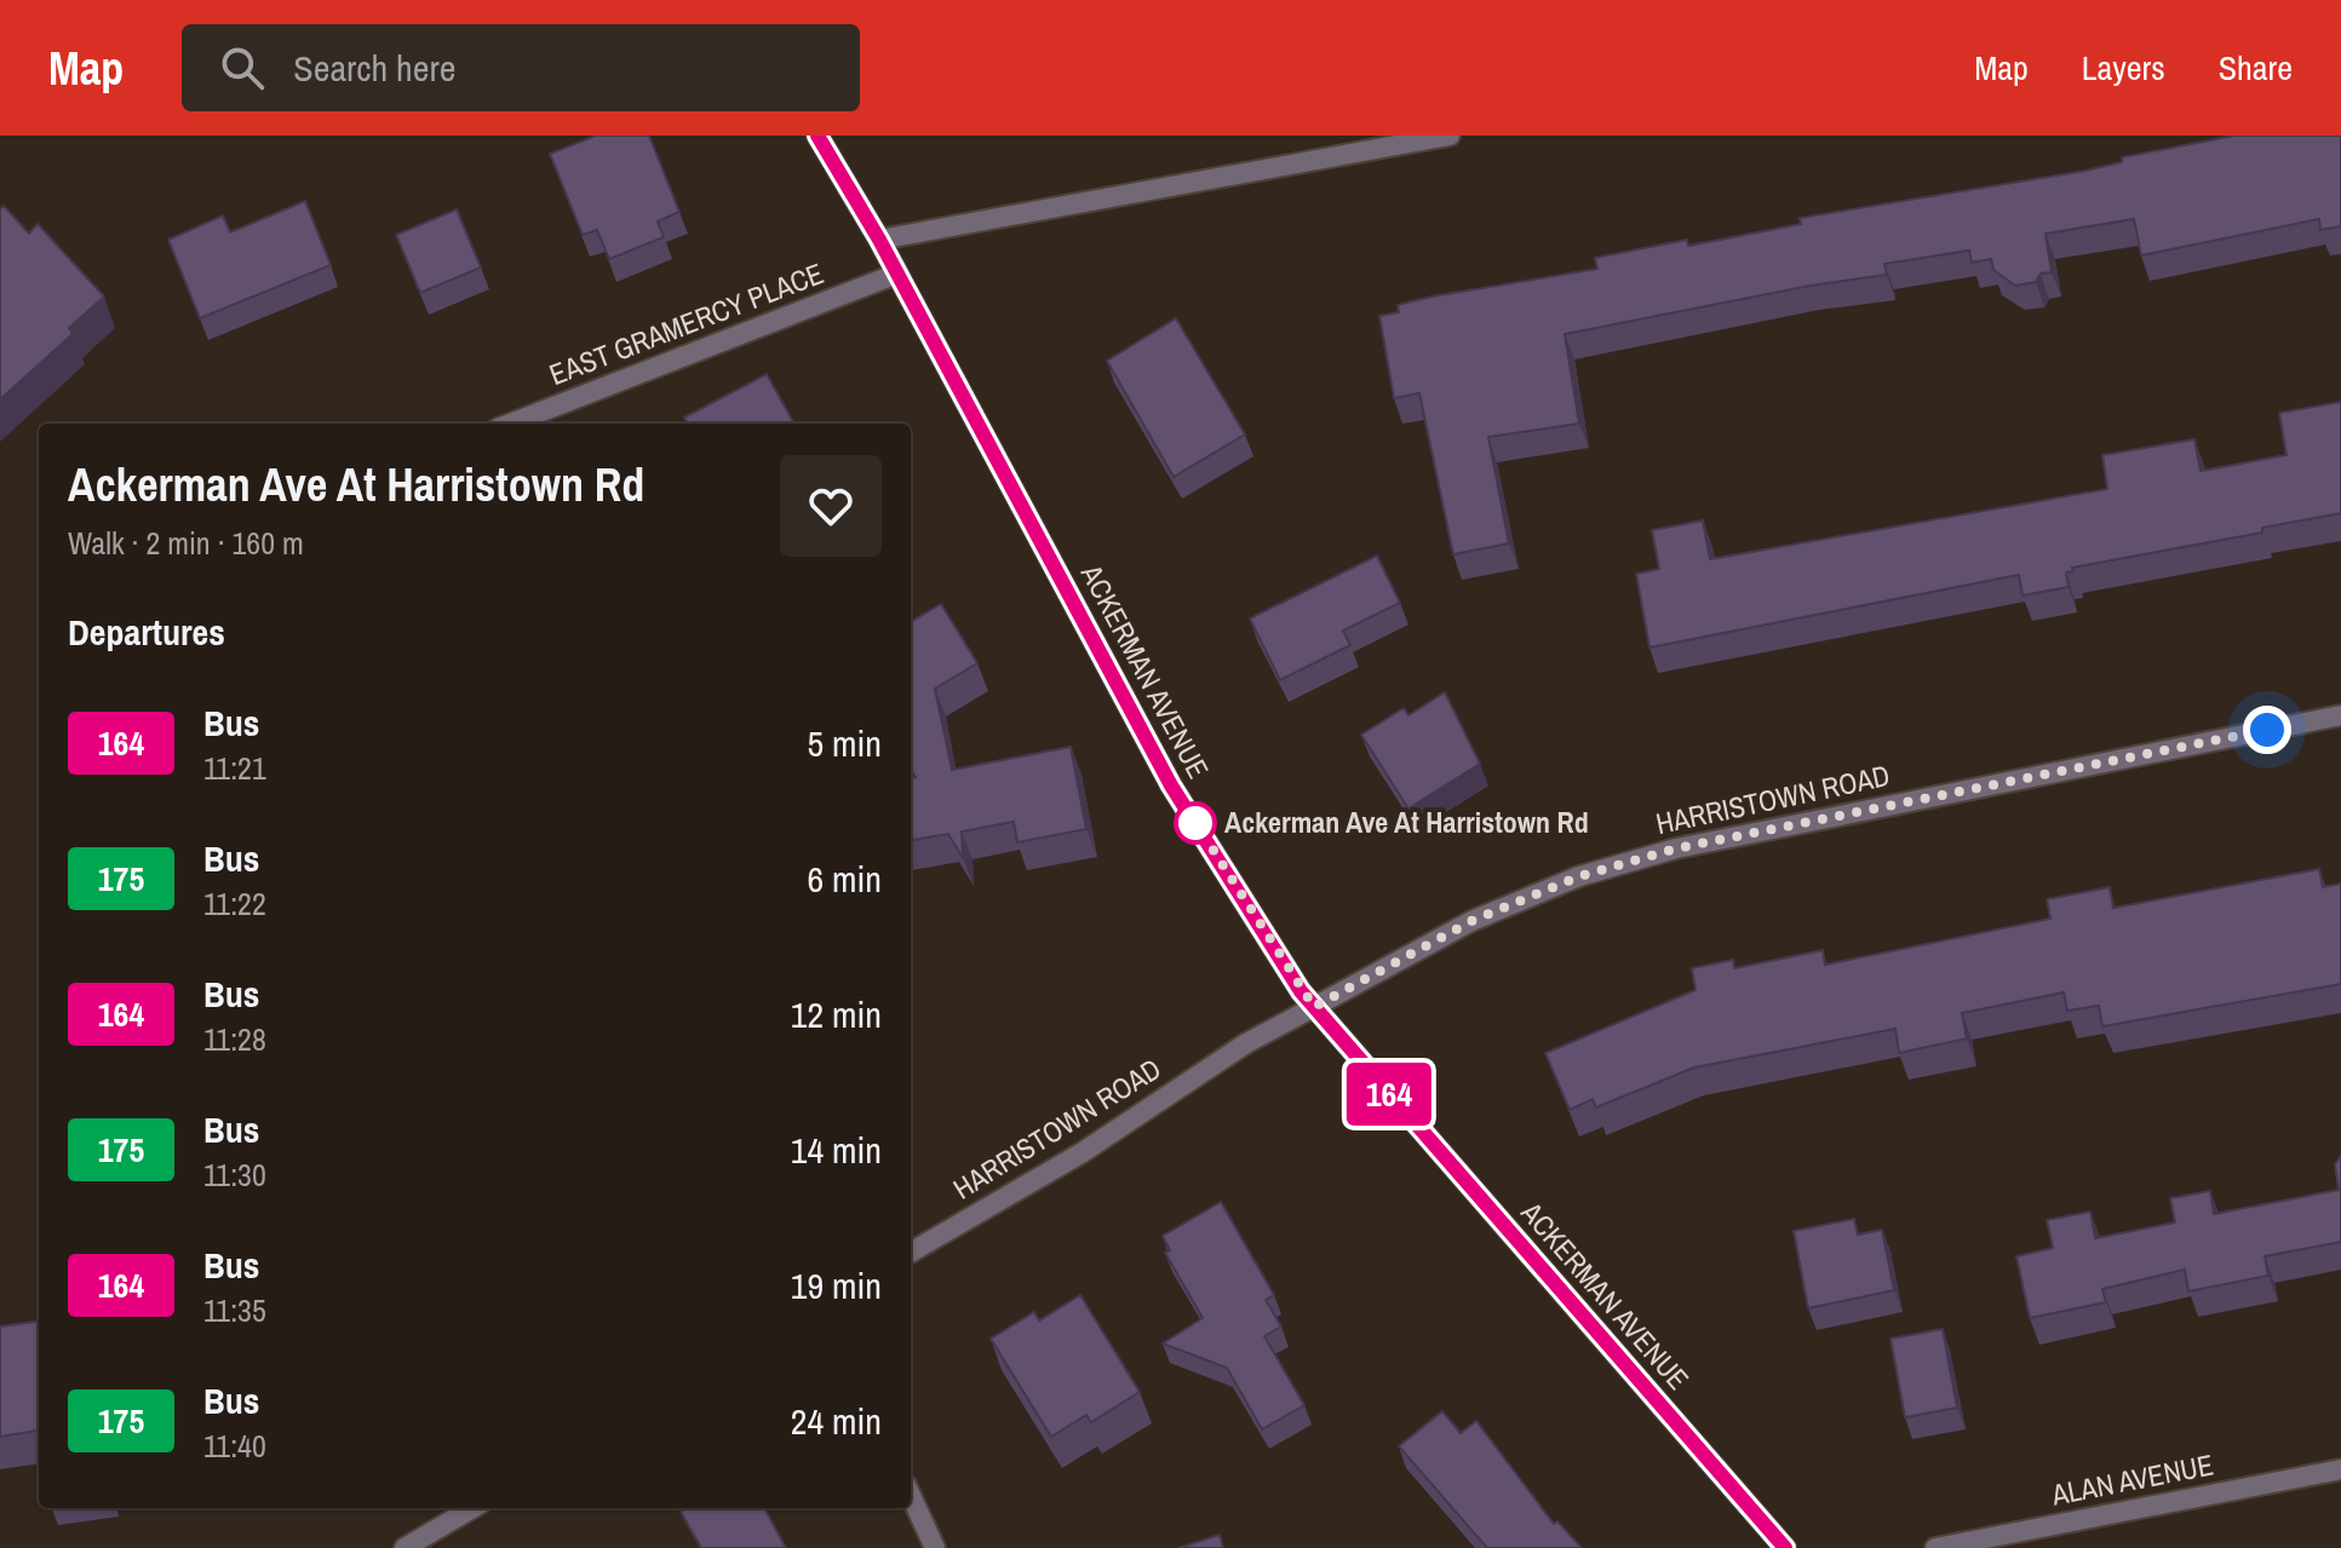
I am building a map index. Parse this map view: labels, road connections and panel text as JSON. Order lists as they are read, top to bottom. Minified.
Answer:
{"streets":{"street":["EAST GRAMERCY PLACE","ACKERMAN AVENUE","HARRISTOWN ROAD","ALAN AVENUE"]},"crossings":[["EAST GRAMERCY PLACE","ACKERMAN AVENUE"],["ACKERMAN AVENUE","HARRISTOWN ROAD"]],"places":["Ackerman Ave At Harristown Rd"],"lines":["bus line 164"],"page":{"header":"Map","search":"Search here","nav":["Map","Layers","Share"],"on_map":"164","heading":[["Ackerman Ave At Harristown Rd","Walk · 2 min · 160 m"],"Departures"],"list":[{"mark":"164","name":"Bus","note":"11:21","value":"5 min"},{"mark":"175","name":"Bus","note":"11:22","value":"6 min"},{"mark":"164","name":"Bus","note":"11:28","value":"12 min"},{"mark":"175","name":"Bus","note":"11:30","value":"14 min"},{"mark":"164","name":"Bus","note":"11:35","value":"19 min"},{"mark":"175","name":"Bus","note":"11:40","value":"24 min"}]}}
